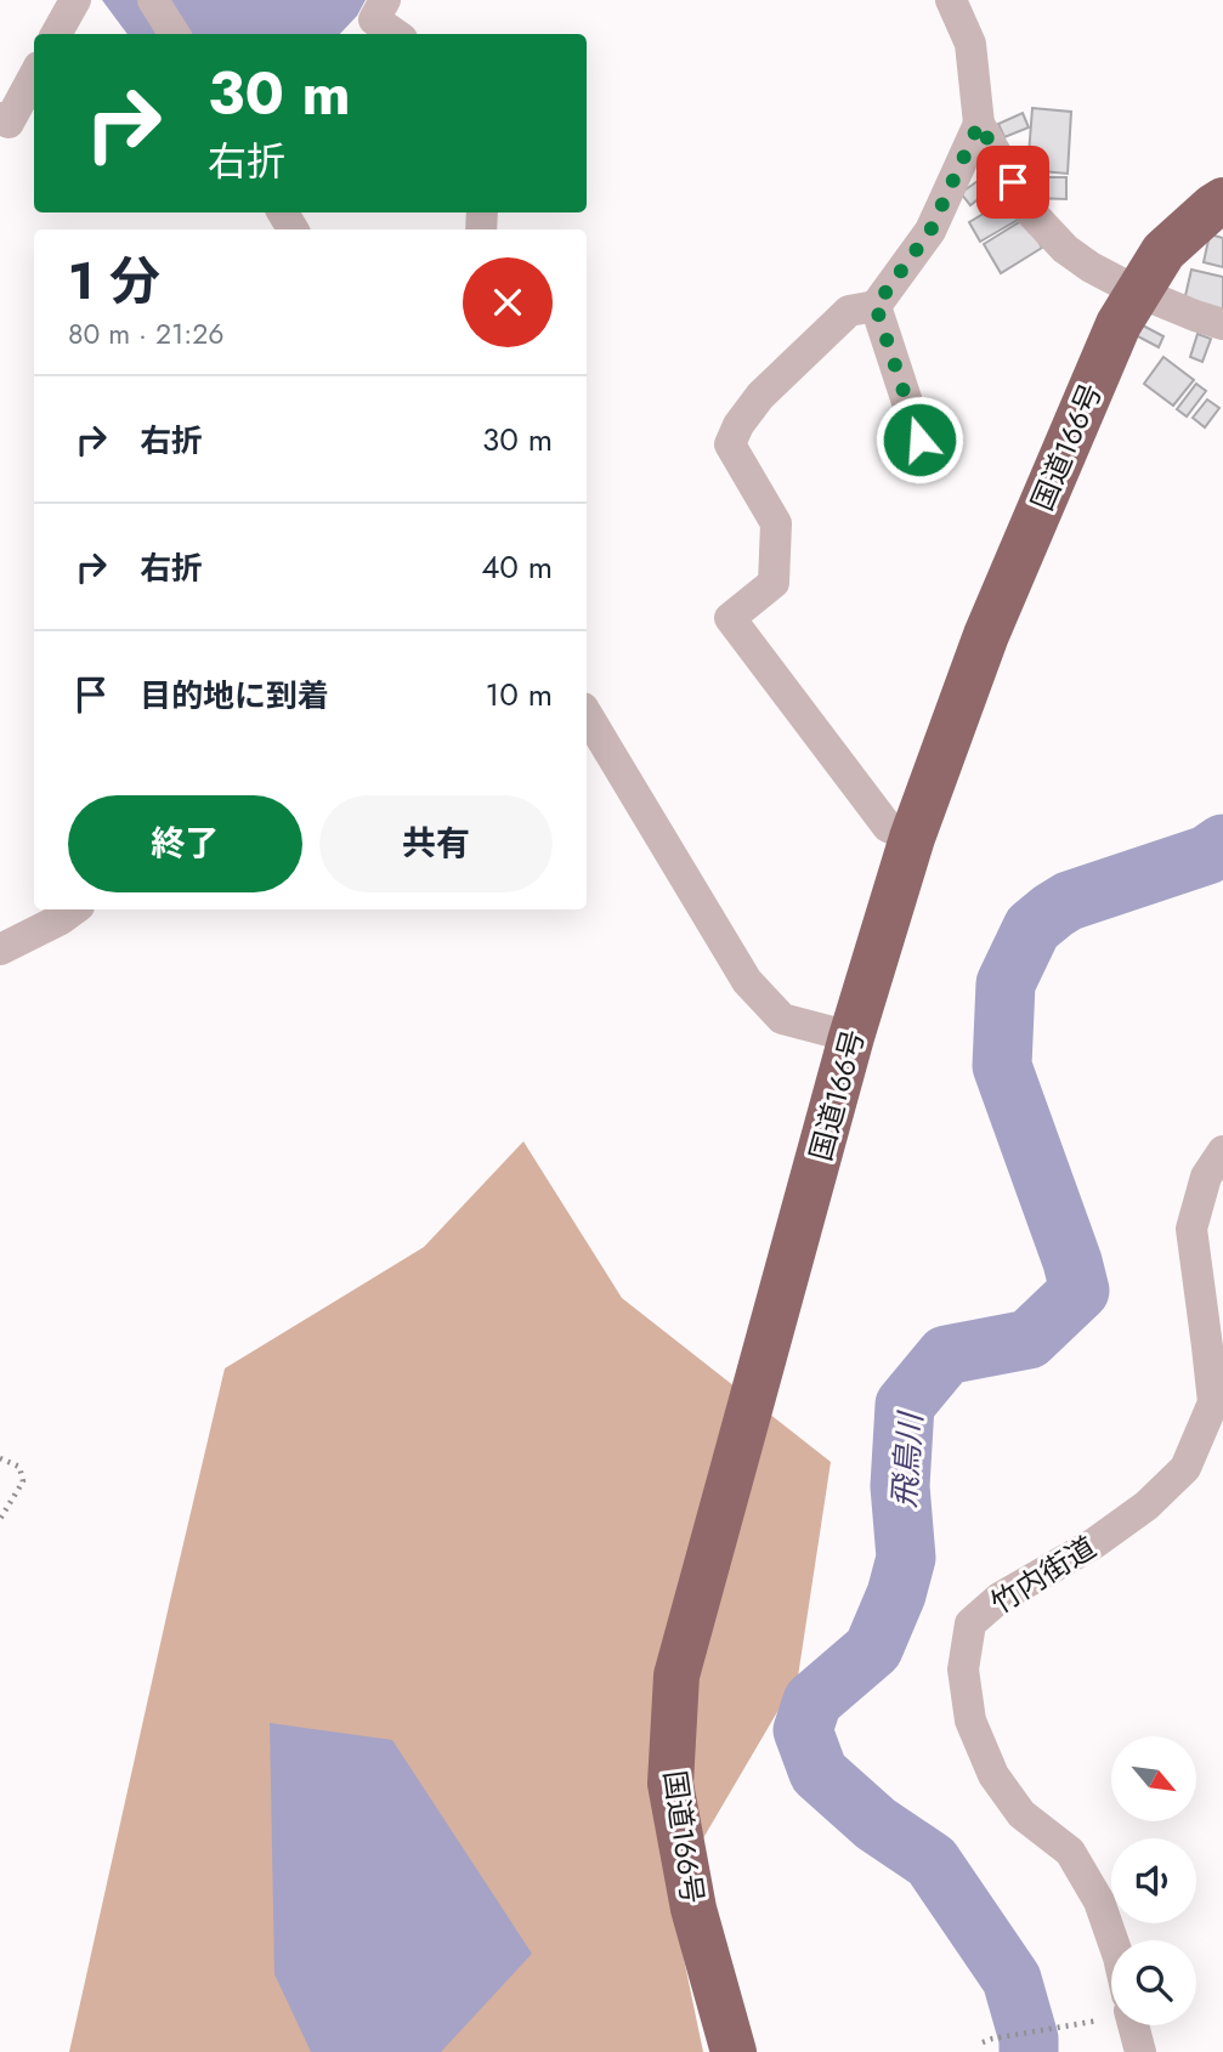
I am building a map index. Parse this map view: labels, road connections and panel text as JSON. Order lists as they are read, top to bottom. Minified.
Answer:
{"streets":{"highway":["国道166号"],"street":["竹内街道"]},"water":["飛鳥川"],"north":"bottom right","page":{"turn":["30 m","右折"],"heading":["1 分","80 m · 21:26"],"list":[{"name":"右折","value":"30 m"},{"name":"右折","value":"40 m"},{"name":"目的地に到着","value":"10 m"}],"buttons":["終了","共有"]}}
